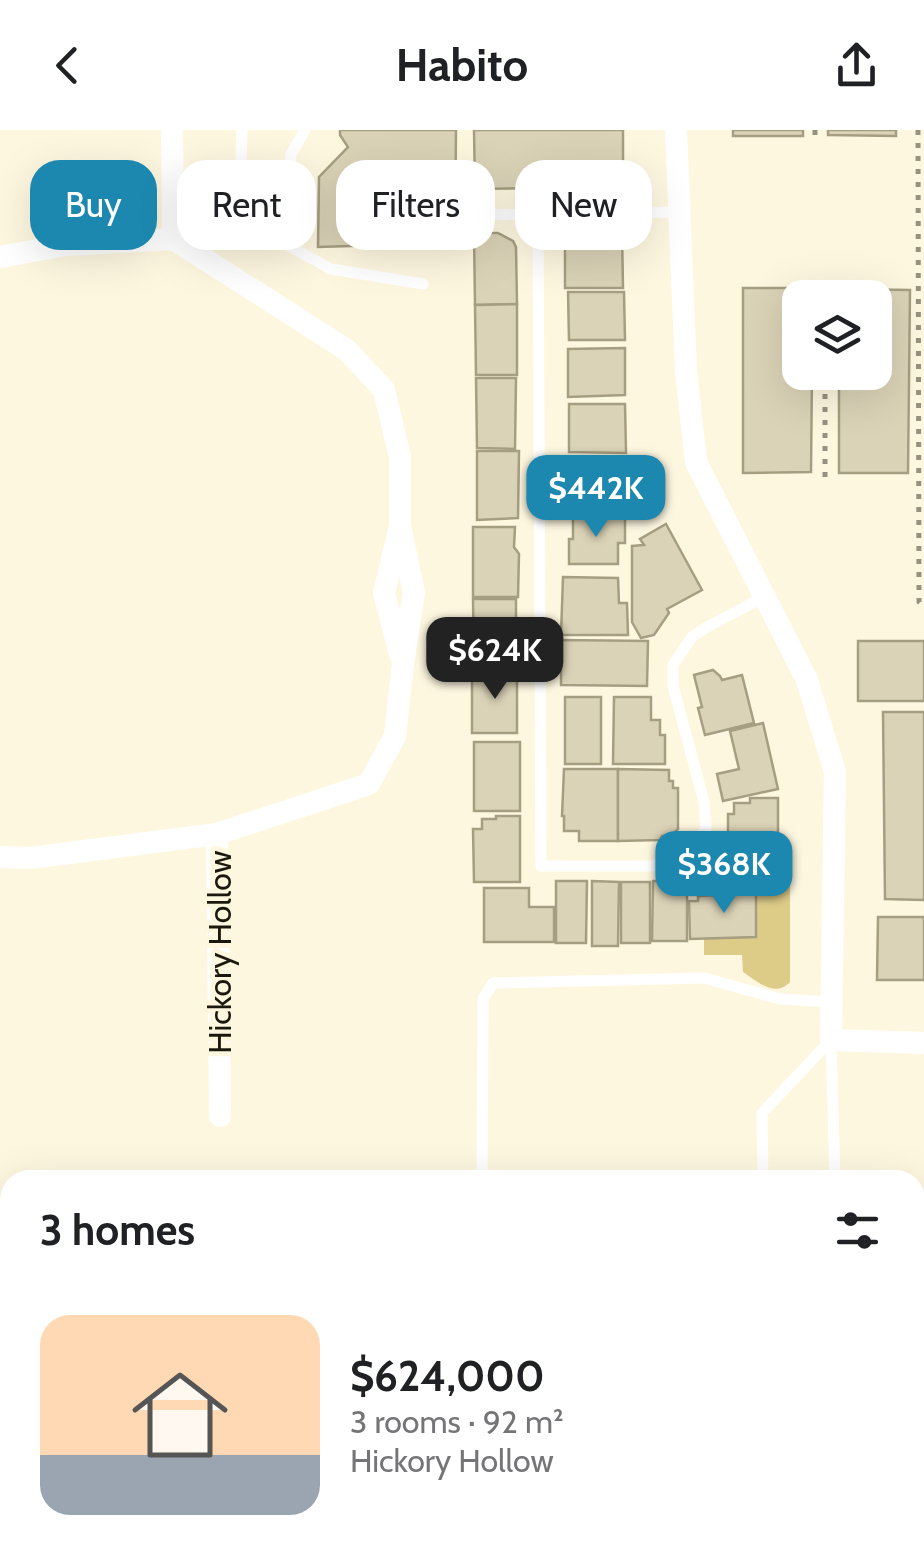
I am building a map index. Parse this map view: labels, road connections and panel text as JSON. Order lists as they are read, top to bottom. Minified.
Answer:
{"streets":{"street":["Hickory Hollow"]},"page":{"header":"Habito","chip":["Buy","Rent","Filters","New"],"price":["$442K","$624K","$368K"],"heading":"3 homes","list":[{"name":"$624,000","note":"3 rooms · 92 m² · Hickory Hollow"}]}}
